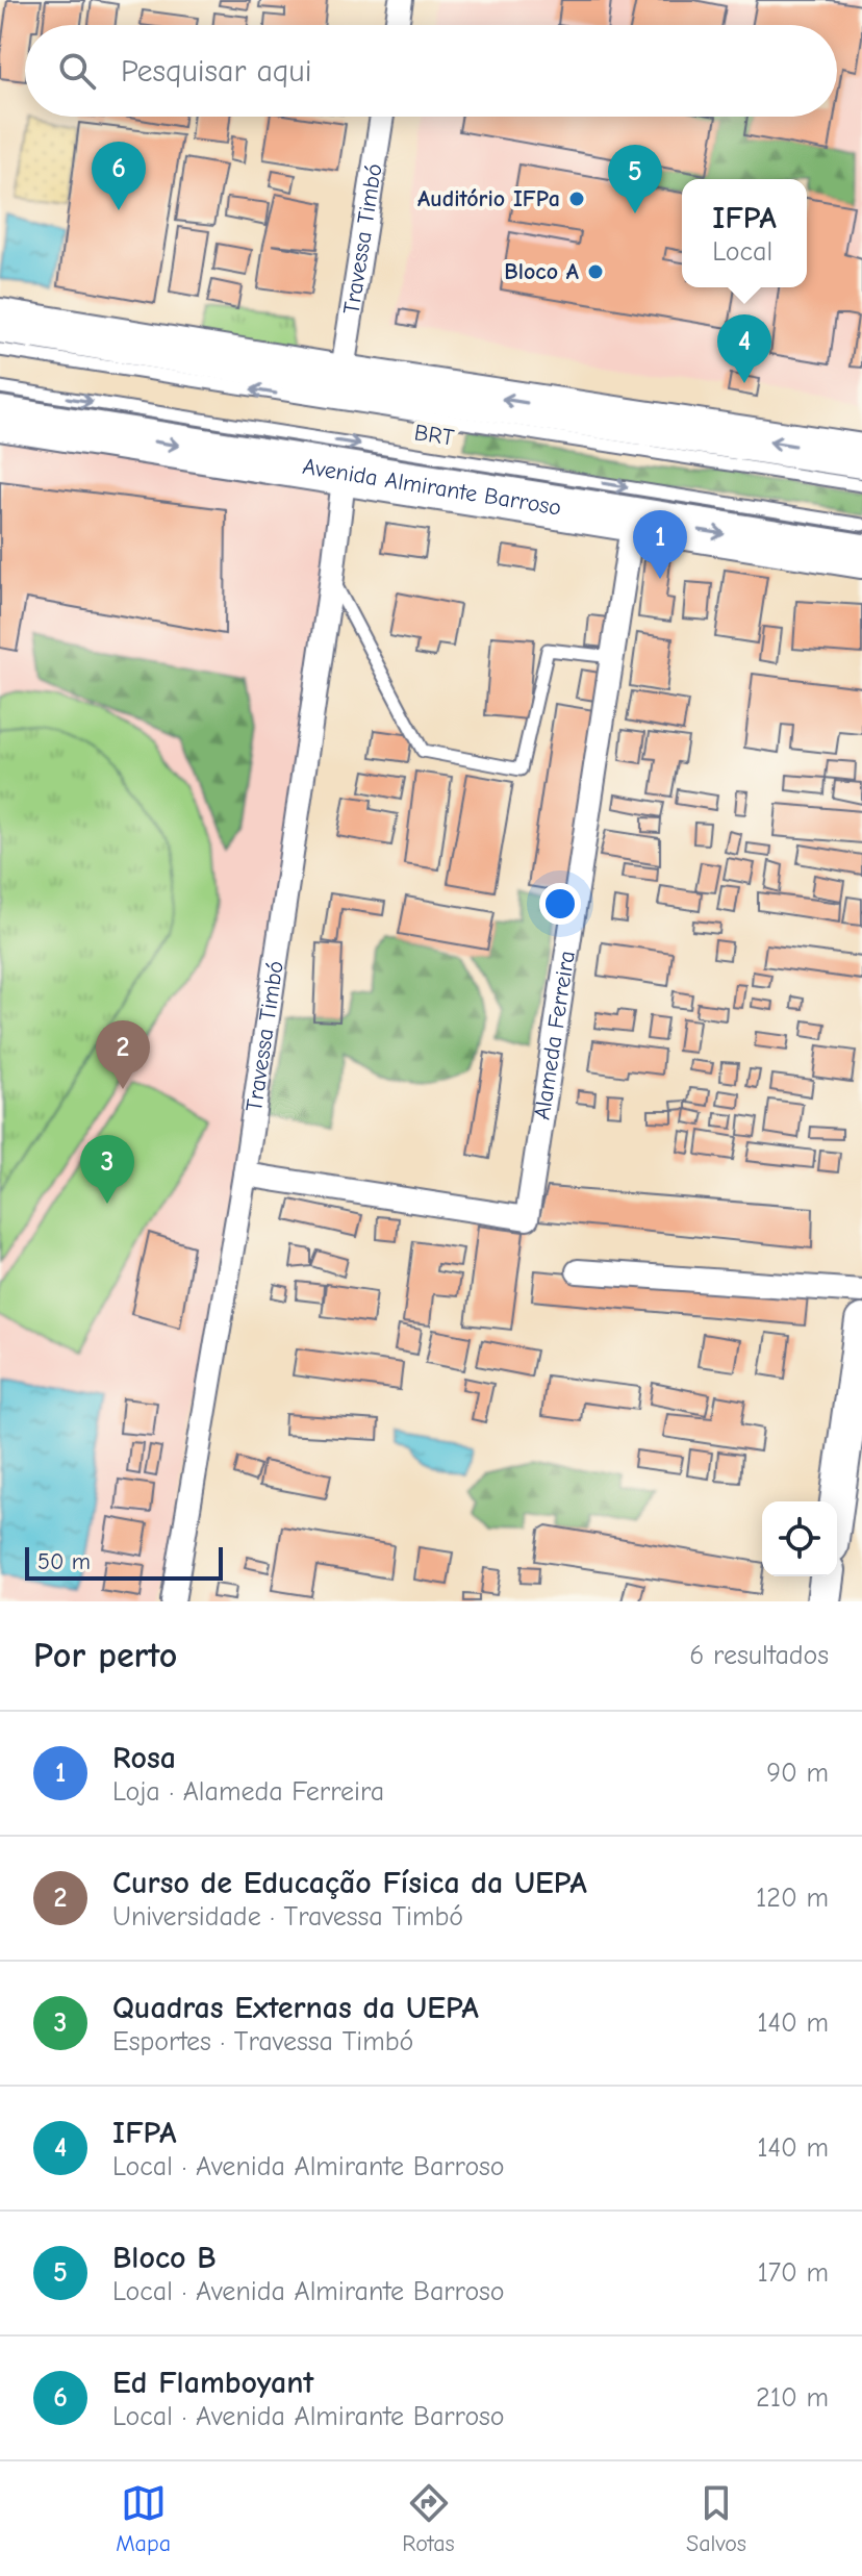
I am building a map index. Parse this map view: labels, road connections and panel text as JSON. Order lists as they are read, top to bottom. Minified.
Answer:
{"streets":{"highway":["Avenida Almirante Barroso"],"street":["Travessa Timbó","Alameda Ferreira"],"lane":["BRT"]},"crossings":[["Travessa Timbó","Avenida Almirante Barroso"],["Travessa Timbó","Alameda Ferreira"],["Avenida Almirante Barroso","Alameda Ferreira"]],"places":["Auditório IFPa","Bloco A"],"scale_bar":"50 m","page":{"search":"Pesquisar aqui","pins":["6","5","4","1","2","3"],"popup":["IFPA","Local"],"scale":"50 m","heading":["Por perto","6 resultados"],"list":[{"mark":"1","name":"Rosa","note":"Loja · Alameda Ferreira","value":"90 m"},{"mark":"2","name":"Curso de Educação Física da UEPA","note":"Universidade · Travessa Timbó","value":"120 m"},{"mark":"3","name":"Quadras Externas da UEPA","note":"Esportes · Travessa Timbó","value":"140 m"},{"mark":"4","name":"IFPA","note":"Local · Avenida Almirante Barroso","value":"140 m"},{"mark":"5","name":"Bloco B","note":"Local · Avenida Almirante Barroso","value":"170 m"},{"mark":"6","name":"Ed Flamboyant","note":"Local · Avenida Almirante Barroso","value":"210 m"}],"nav":["Mapa","Rotas","Salvos"]}}
